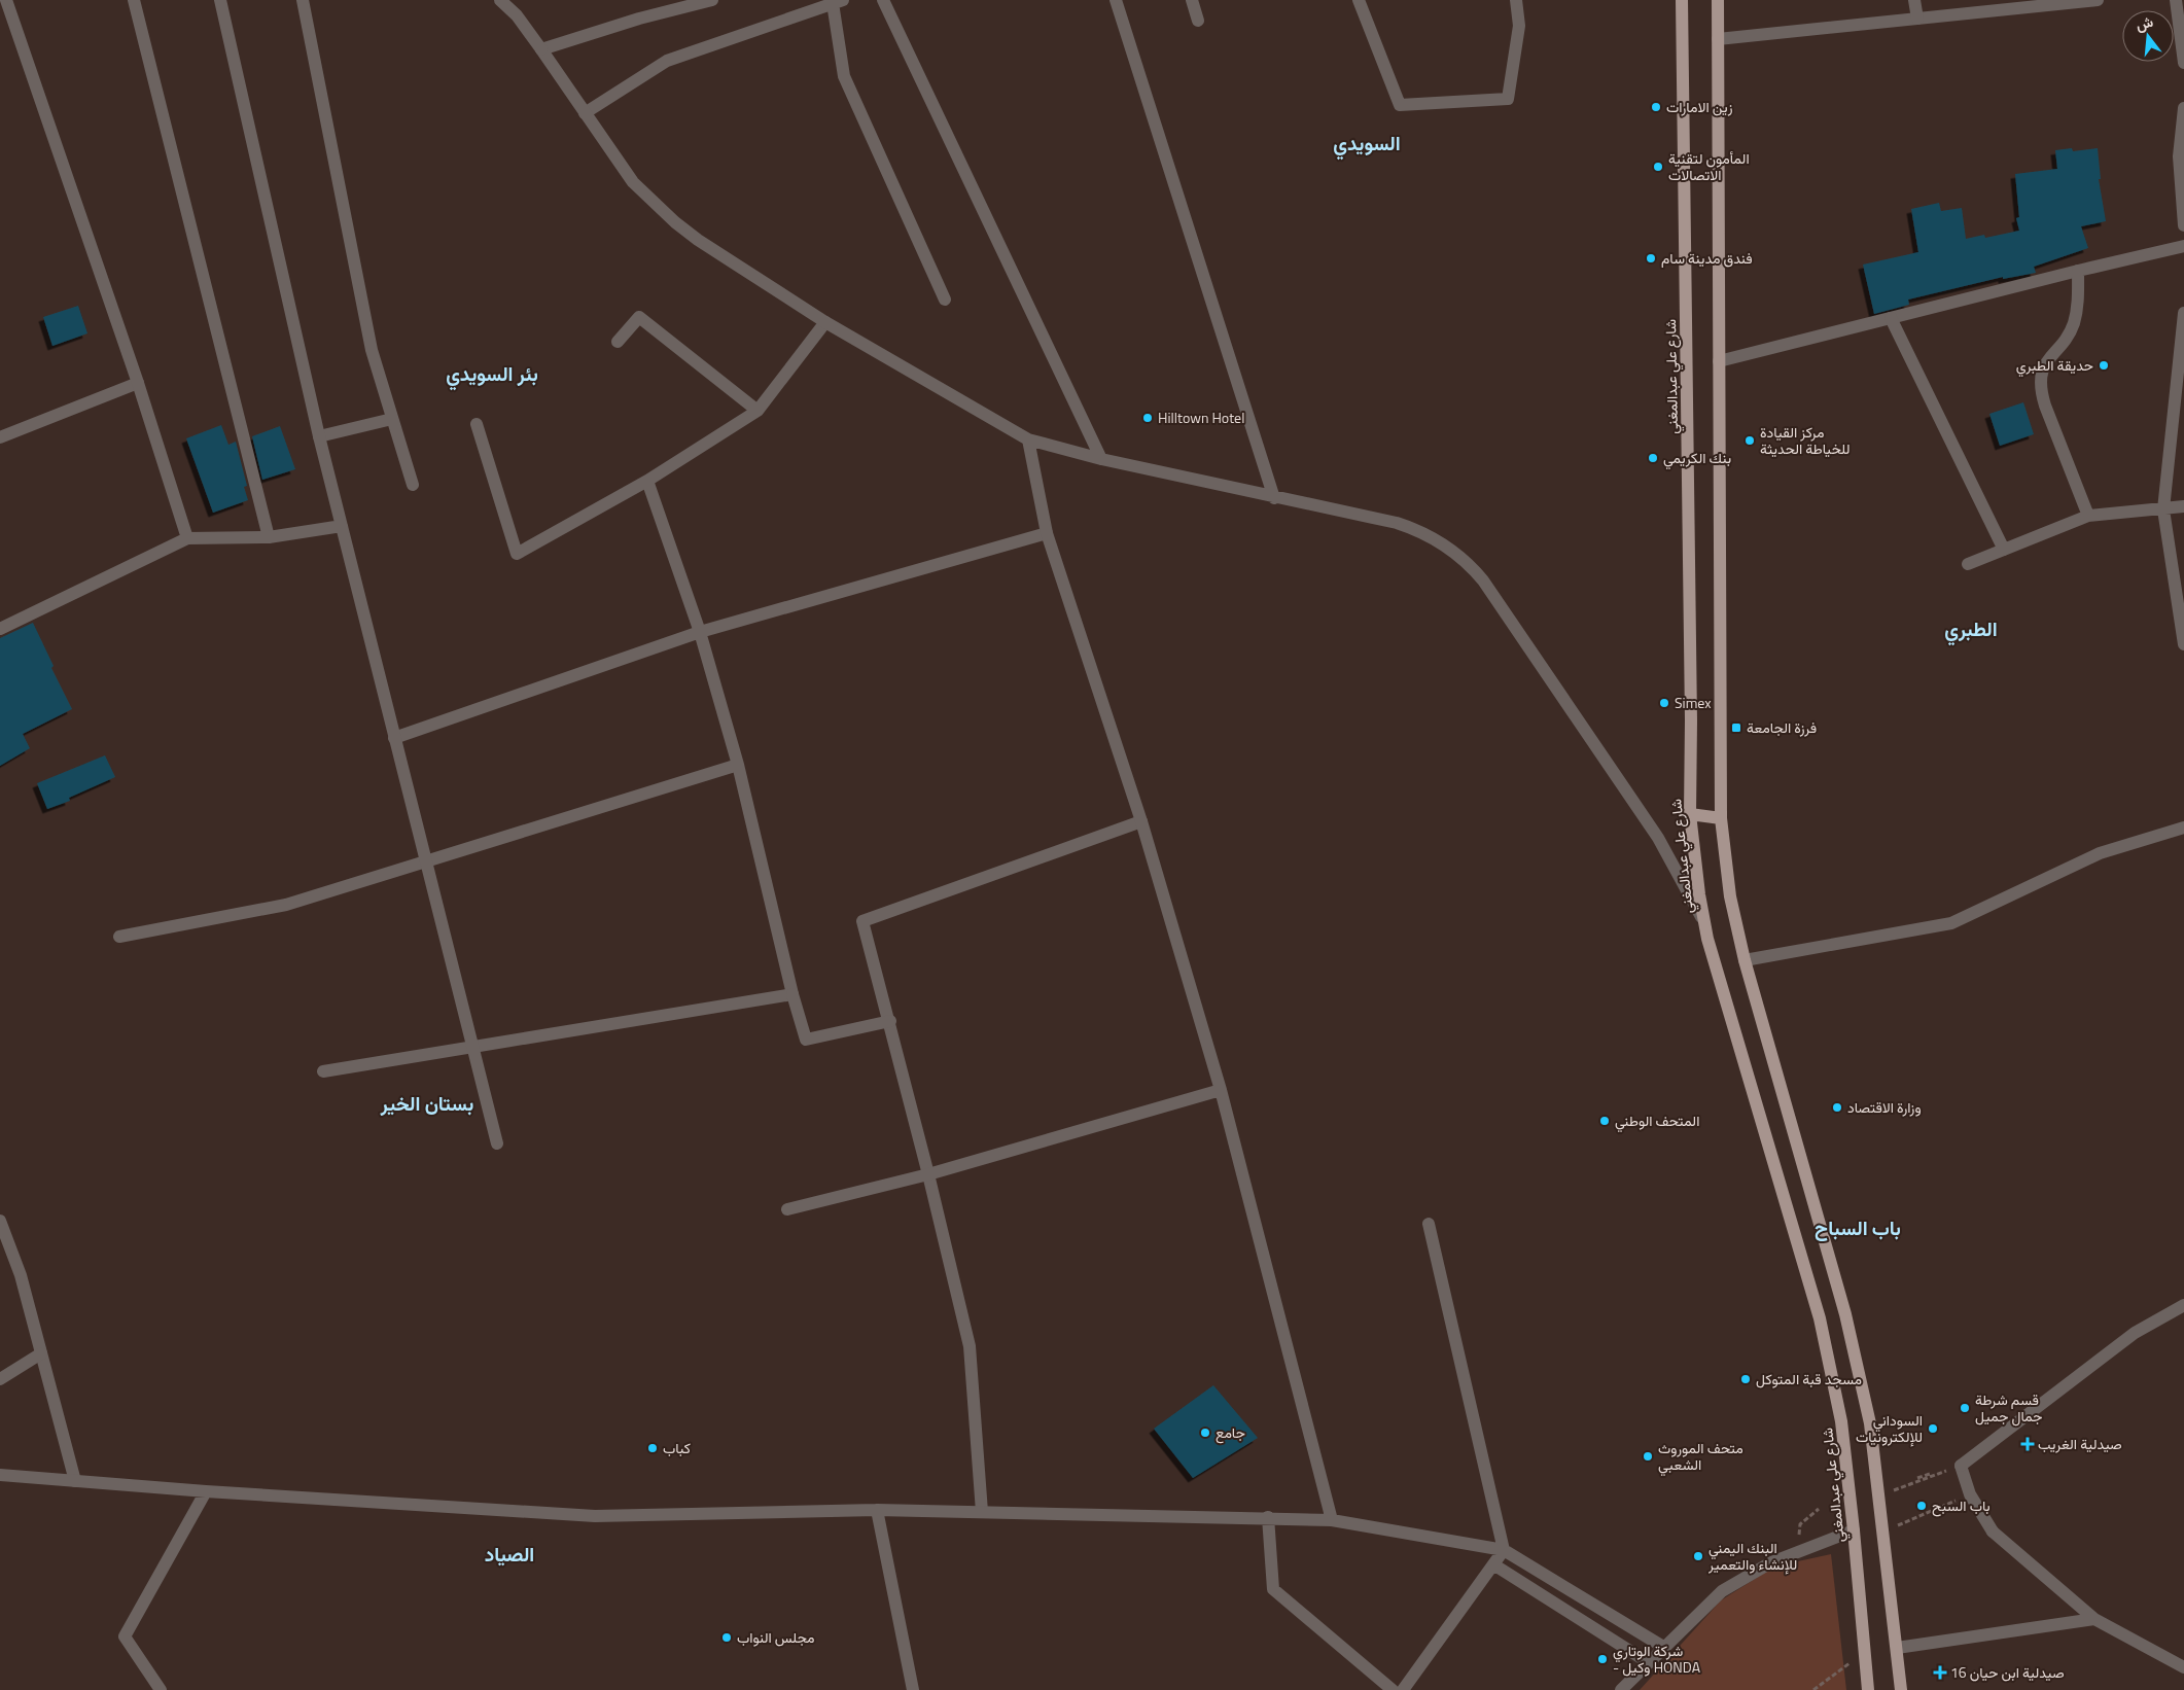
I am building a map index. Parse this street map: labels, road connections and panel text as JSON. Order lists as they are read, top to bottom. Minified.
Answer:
{"streets":{"main road":["شارع علي عبدالمغني"]},"districts":["السويدي","بئر السويدي","الطبري","بستان الخير","باب السباح","الصياد"],"places":{"other":["زين الامارات","المأمون لتقنية الاتصالات","فندق مدينة سام","حديقة الطبري","Hilltown Hotel","مركز القيادة للخياطة الحديثة","بنك الكريمي","Simex","وزارة الاقتصاد","المتحف الوطني","مسجد قبة المتوكل","قسم شرطة جمال جميل","السوداني للإلكترونيات","جامع","كباب","متحف الموروث الشعبي","باب السبح","البنك اليمني للإنشاء والتعمير","مجلس النواب","شركة الوتاري - وكيل HONDA"],"transit":["فرزة الجامعة"],"health":["صيدلية الغريب","صيدلية ابن حيان 16"]},"north":"top"}
